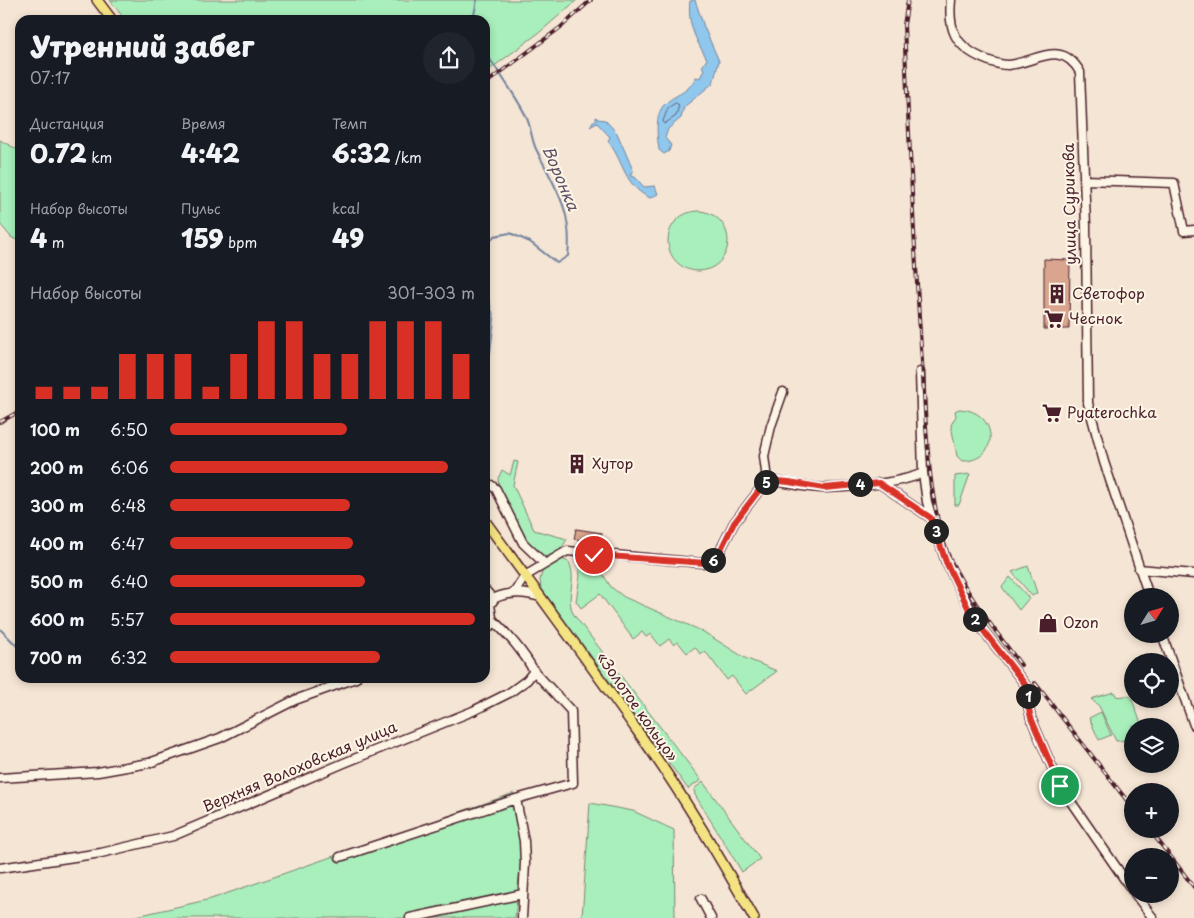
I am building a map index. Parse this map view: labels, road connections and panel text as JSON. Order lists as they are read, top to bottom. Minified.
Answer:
{"streets":{"main road":["«Золотое кольцо»"],"street":["улица Сурикова","Верхняя Волоховская улица"]},"water":["Воронка"],"places":{"building":["Светофор","Хутор"],"supermarket":["Чеснок","Pyaterochka"],"shop":["Ozon"]},"north":"top right","page":{"heading":["Утренний забег","07:17"],"stats":[["Дистанция","0.72 km"],["Время","4:42"],["Темп","6:32 /km"],["Набор высоты","4 m"],["Пульс","159 bpm"],["kcal","49"]],"chart":["Набор высоты","301–303 m"],"list":[{"name":"100 m","note":"6:50"},{"name":"200 m","note":"6:06"},{"name":"300 m","note":"6:48"},{"name":"400 m","note":"6:47"},{"name":"500 m","note":"6:40"},{"name":"600 m","note":"5:57"},{"name":"700 m","note":"6:32"}],"pins":["5","4","3","6","2","1"],"map_buttons":["+","−"]}}
